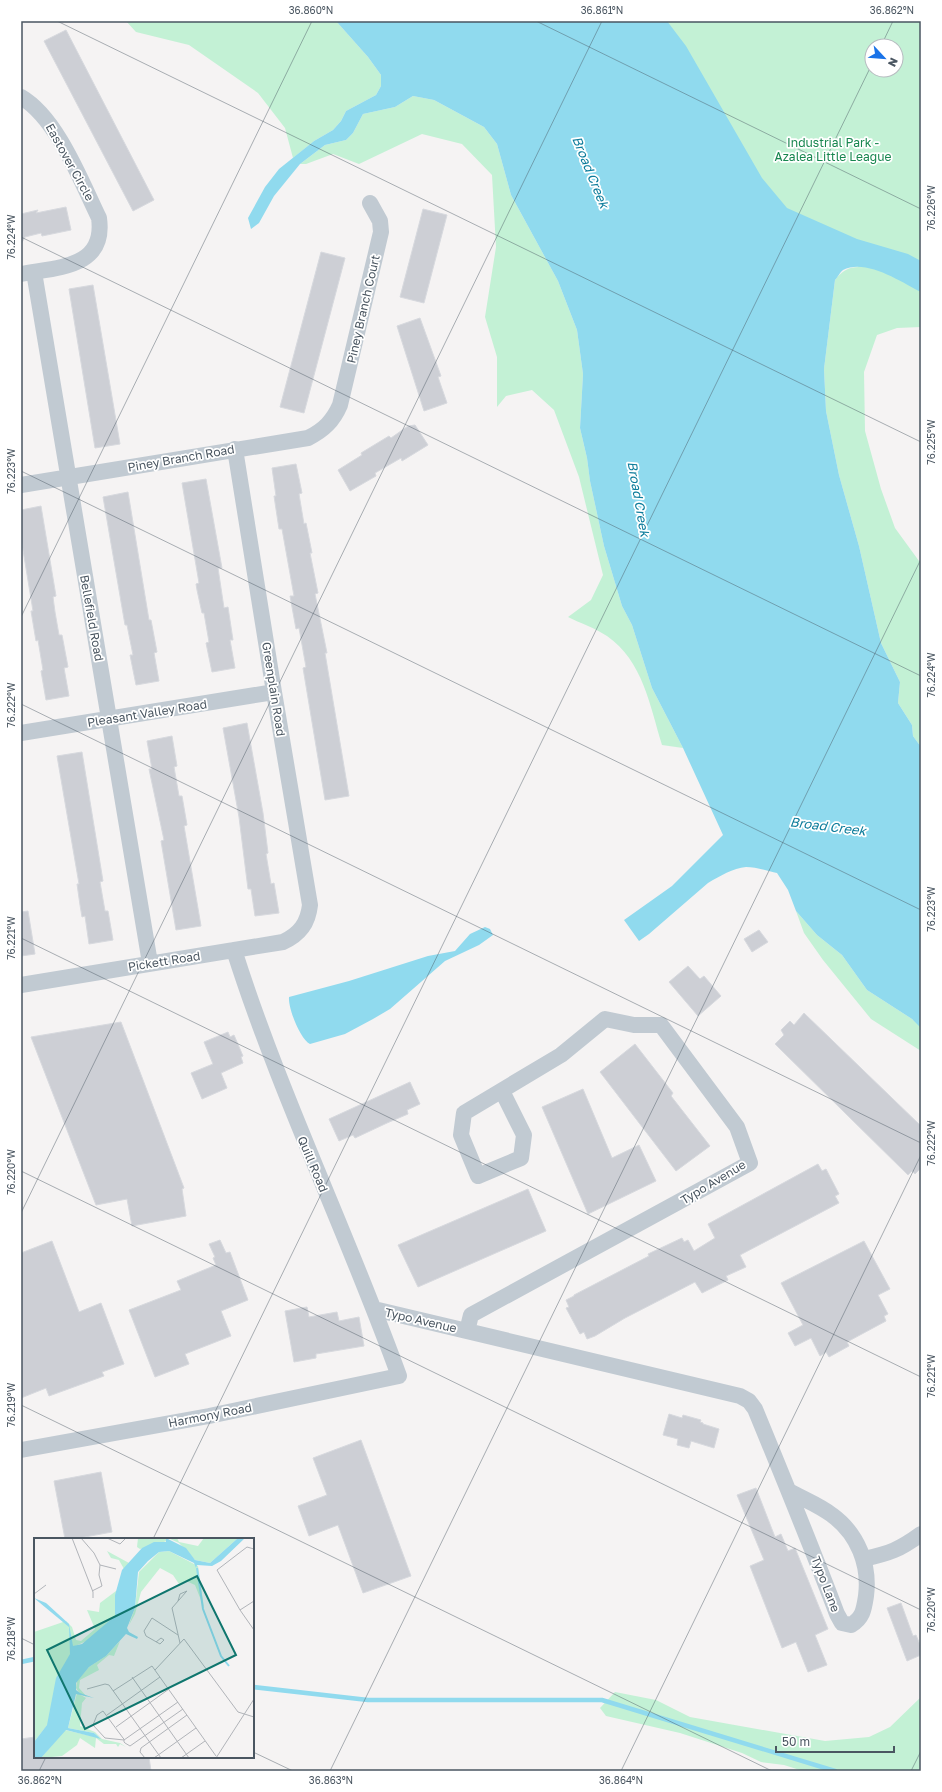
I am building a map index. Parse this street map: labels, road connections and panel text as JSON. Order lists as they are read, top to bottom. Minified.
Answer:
{"streets":{"street":["Eastover Circle","Piney Branch Court","Piney Branch Road","Bellefield Road","Greenplain Road","Pleasant Valley Road","Pickett Road","Quill Road","Typo Avenue","Harmony Road","Typo Lane"]},"crossings":[["Eastover Circle","Bellefield Road"],["Piney Branch Court","Piney Branch Road"],["Piney Branch Road","Bellefield Road"],["Piney Branch Road","Greenplain Road"],["Bellefield Road","Pleasant Valley Road"],["Bellefield Road","Pickett Road"],["Greenplain Road","Pleasant Valley Road"],["Greenplain Road","Pickett Road"],["Pickett Road","Quill Road"],["Quill Road","Typo Avenue"],["Quill Road","Harmony Road"],["Typo Avenue","Typo Lane"]],"water":["Broad Creek"],"parks":["Industrial Park - Azalea Little League"],"scale_bar":"50 m","north":"bottom right","coordinates":["36.860°N","36.861°N","36.862°N","76.226°W","76.224°W","76.225°W","76.223°W","76.222°W","76.221°W","76.220°W","76.219°W","76.218°W","36.863°N","36.864°N"]}
